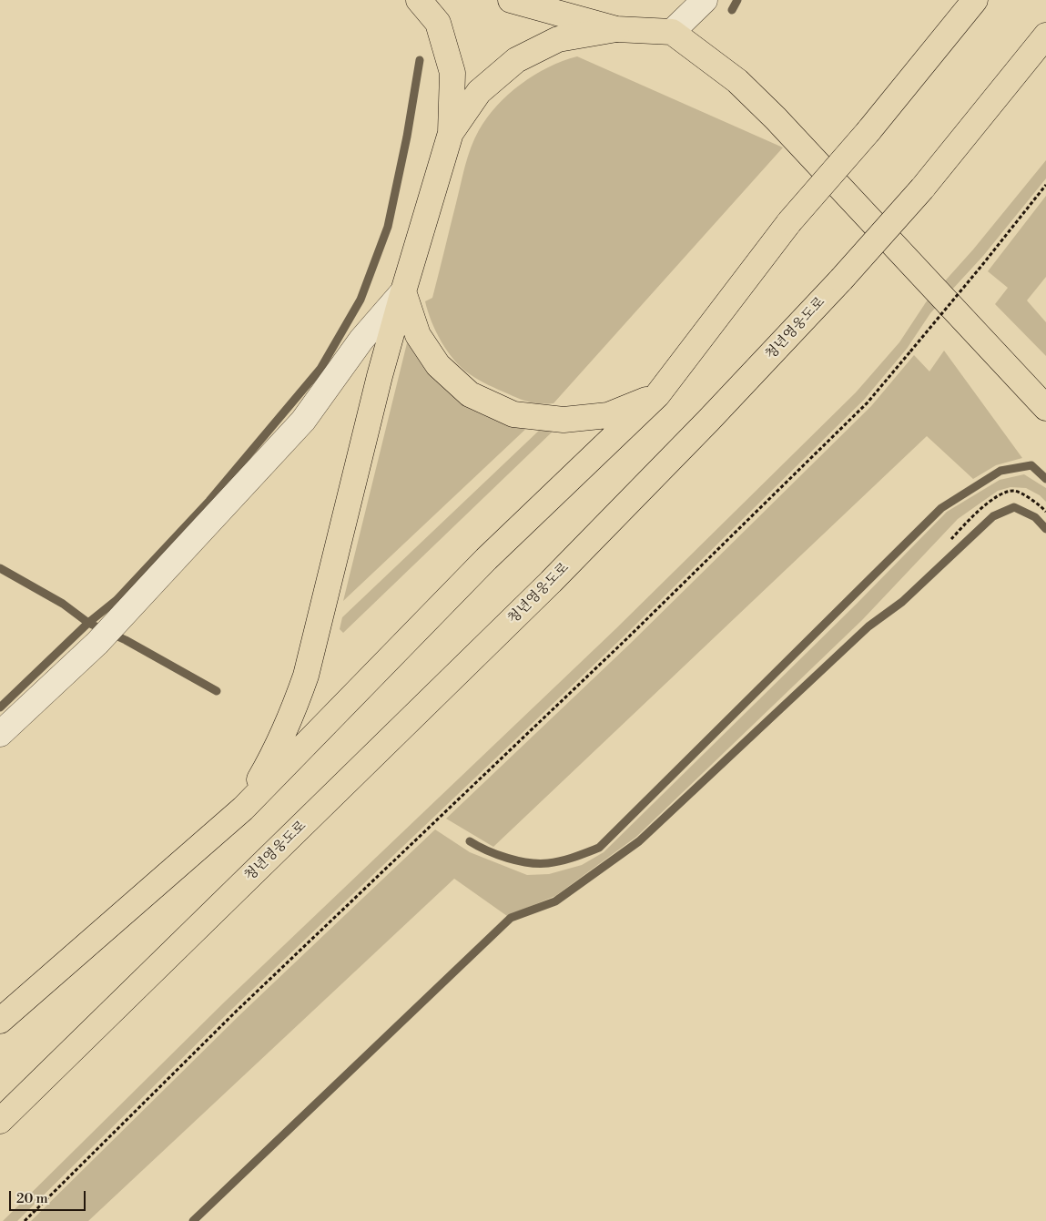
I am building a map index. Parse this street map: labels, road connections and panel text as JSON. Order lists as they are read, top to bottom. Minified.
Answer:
{"streets":{"main road":["청년영웅도로"]},"scale_bar":"20 m"}
